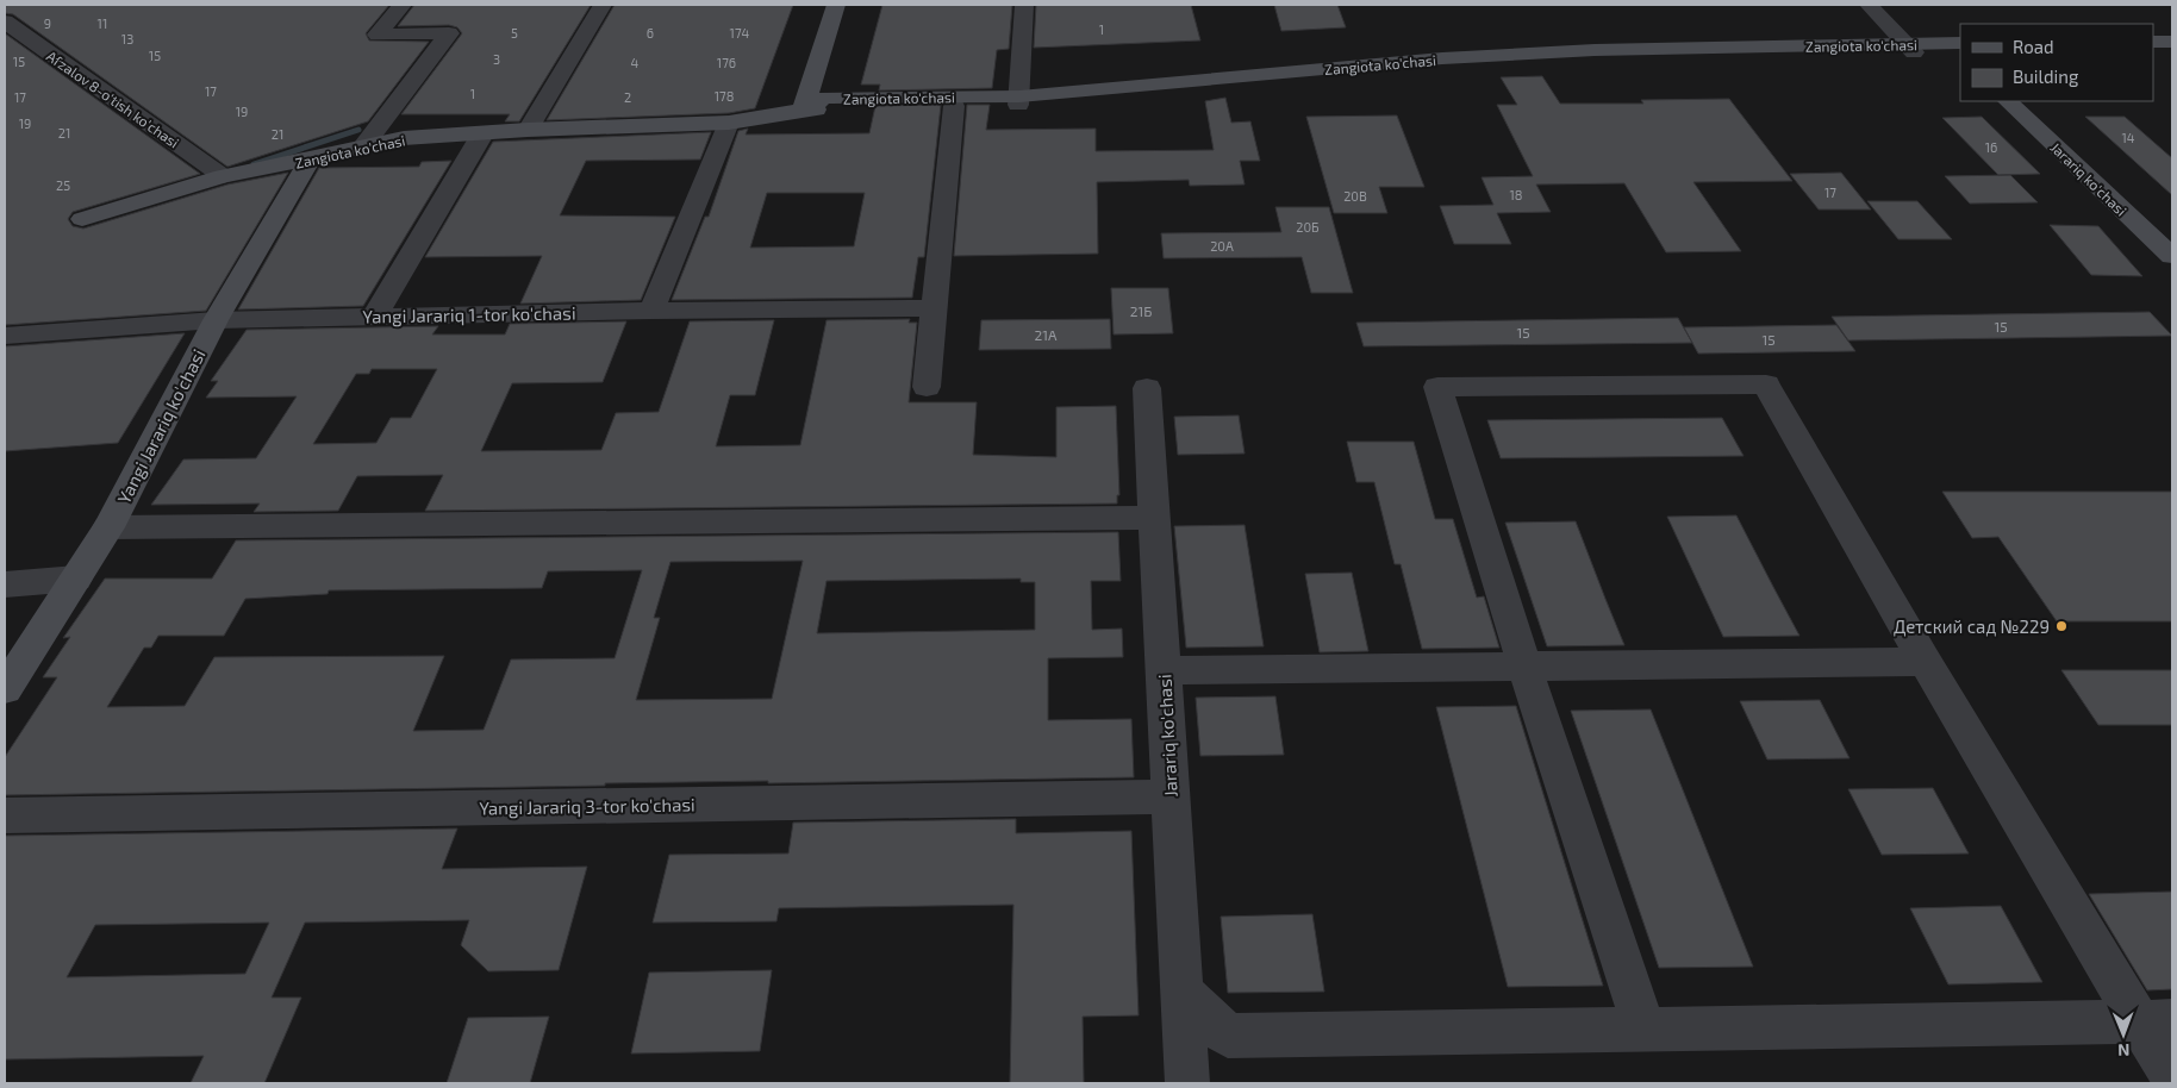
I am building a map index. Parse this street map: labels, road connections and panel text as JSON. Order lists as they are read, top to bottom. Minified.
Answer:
{"streets":{"main road":["Zangiota ko'chasi","Jarariq ko'chasi","Yangi Jarariq ko'chasi"],"street":["Afzalov 8-o'tish ko'chasi","Yangi Jarariq 1-tor ko'chasi","Yangi Jarariq 3-tor ko'chasi"]},"crossings":[["Zangiota ko'chasi","Afzalov 8-o'tish ko'chasi"],["Zangiota ko'chasi","Yangi Jarariq ko'chasi"],["Jarariq ko'chasi","Yangi Jarariq 3-tor ko'chasi"],["Yangi Jarariq 1-tor ko'chasi","Yangi Jarariq ko'chasi"]],"places":["Детский сад №229"],"house_numbers":["9","11","1","5","6","174","13","15","3","15","4","176","17","1","178","17","2","19","19","21","21","14","16","25","17","18","20В","20Б","20А","21Б","15","15","21А","15"],"legend":["Road","Building"],"north":"bottom"}
